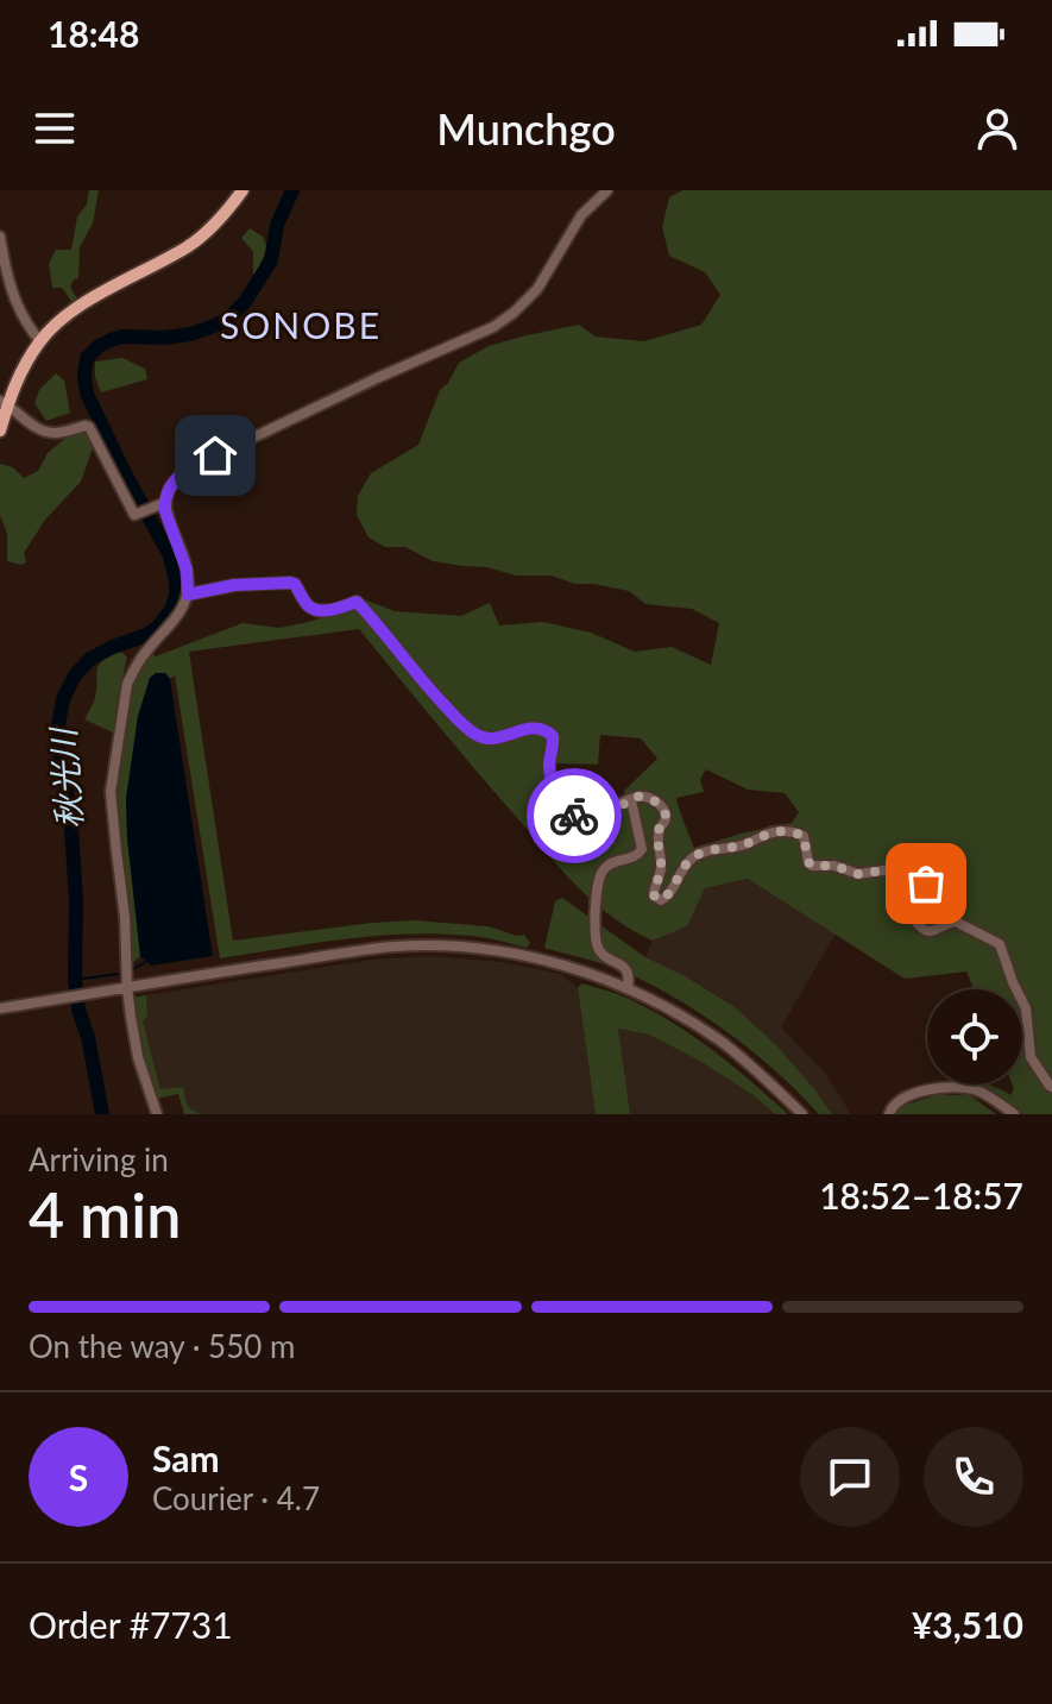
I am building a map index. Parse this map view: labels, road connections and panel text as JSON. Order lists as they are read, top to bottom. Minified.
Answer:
{"districts":["SONOBE"],"water":["秋光川"],"page":{"status":"18:48","header":"Munchgo","heading":["4 min","Arriving in","18:52–18:57"],"panel":["Sam","Courier · 4.7","Order #7731","¥3,510"],"bar":"On the way · 550 m","round":"S"}}
